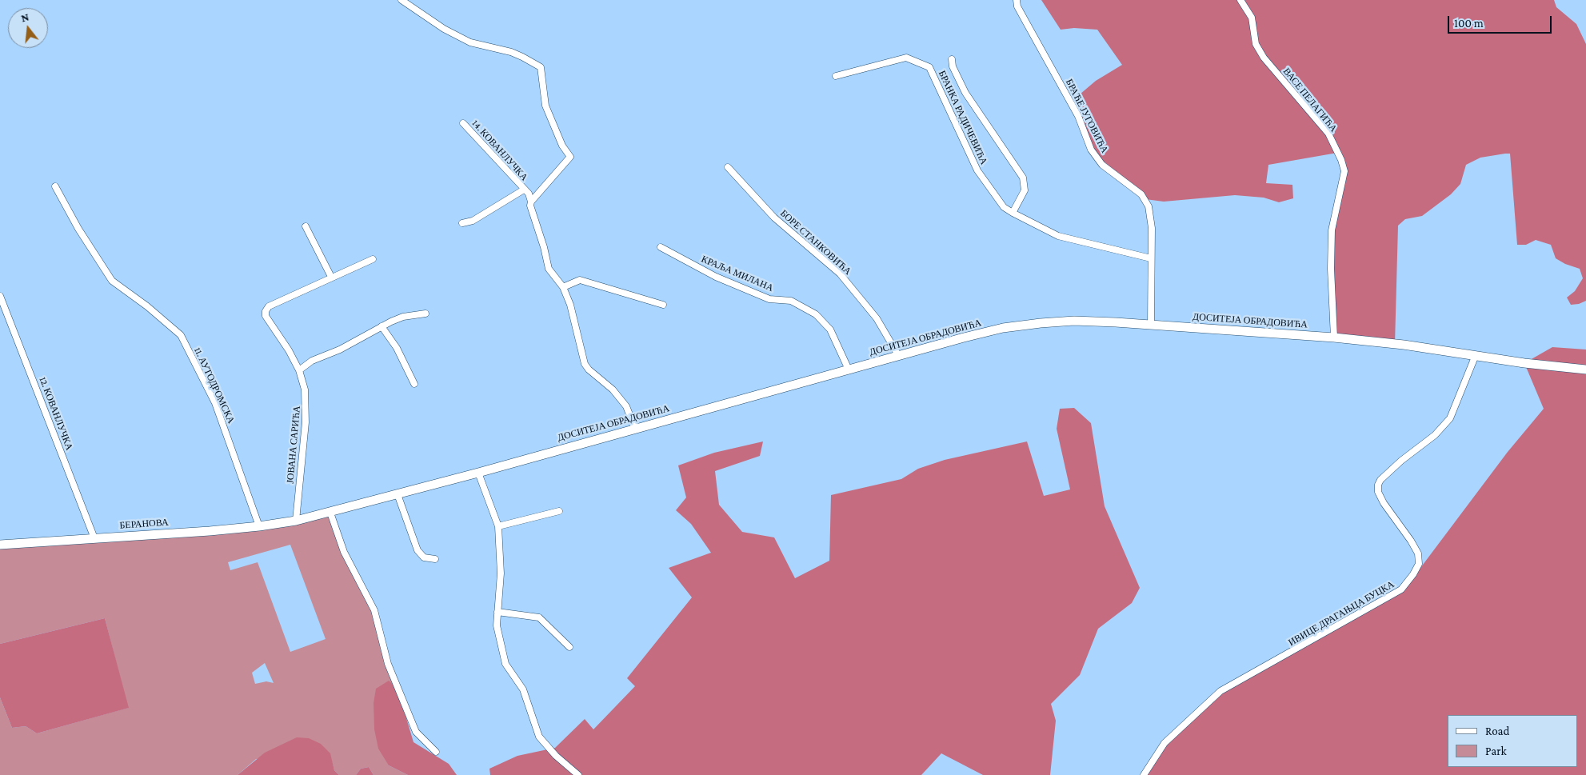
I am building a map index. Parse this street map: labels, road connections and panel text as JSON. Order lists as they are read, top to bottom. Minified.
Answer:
{"streets":{"main road":["ДОСИТЕЈА ОБРАДОВИЋА","БЕРАНОВА"],"street":["ВАСЕ ПЕЛАГИЋА","БРАЋЕ ЈУГОВИЋА","БРАНКА РАДИЧЕВИЋА","14. КОВАНЛУЧКА","БОРЕ СТАНКОВИЋА","КРАЉА МИЛАНА","11. АУТОДРОМСКА","12. КОВАНЛУЧКА","ЈОВАНА САРИЋА","ИВИЦЕ ДРАГАЊЦА БУЦКА"]},"crossings":[["ВАСЕ ПЕЛАГИЋА","ДОСИТЕЈА ОБРАДОВИЋА"],["БРАЋЕ ЈУГОВИЋА","БРАНКА РАДИЧЕВИЋА"],["БРАЋЕ ЈУГОВИЋА","ДОСИТЕЈА ОБРАДОВИЋА"],["14. КОВАНЛУЧКА","ДОСИТЕЈА ОБРАДОВИЋА"],["БОРЕ СТАНКОВИЋА","ДОСИТЕЈА ОБРАДОВИЋА"],["КРАЉА МИЛАНА","ДОСИТЕЈА ОБРАДОВИЋА"],["ДОСИТЕЈА ОБРАДОВИЋА","ЈОВАНА САРИЋА"],["ДОСИТЕЈА ОБРАДОВИЋА","БЕРАНОВА"],["ДОСИТЕЈА ОБРАДОВИЋА","ИВИЦЕ ДРАГАЊЦА БУЦКА"],["11. АУТОДРОМСКА","БЕРАНОВА"],["12. КОВАНЛУЧКА","БЕРАНОВА"],["ЈОВАНА САРИЋА","БЕРАНОВА"]],"legend":["Road","Park"],"scale_bar":"100 m","north":"top"}
